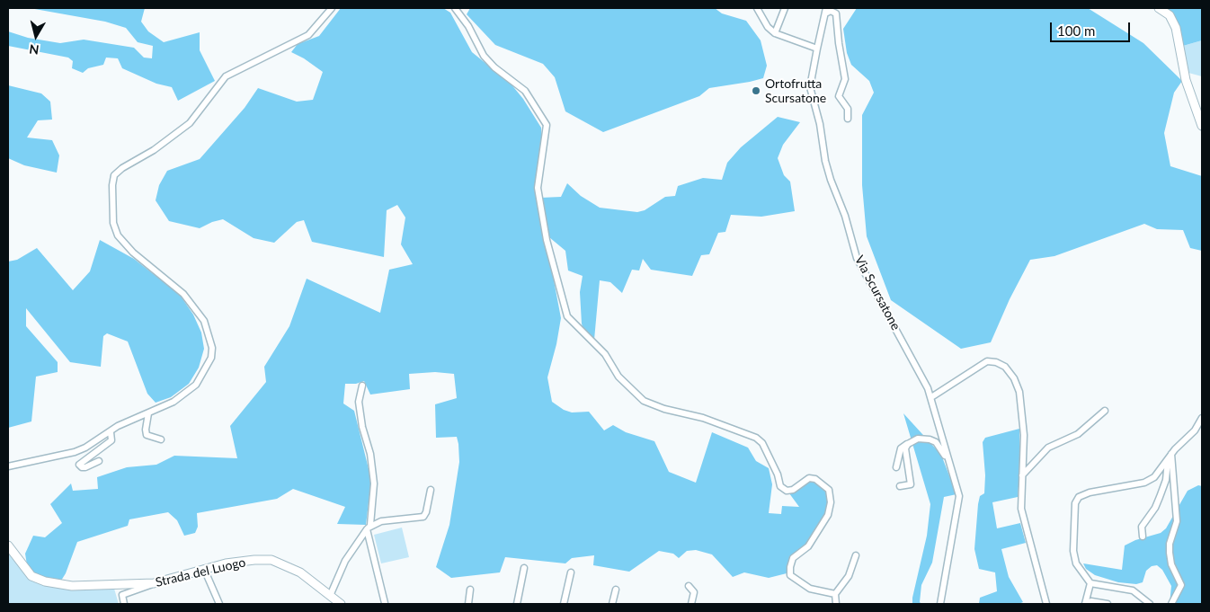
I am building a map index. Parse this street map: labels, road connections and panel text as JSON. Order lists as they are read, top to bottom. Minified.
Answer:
{"streets":{"street":["Via Scursatone","Strada del Luogo"]},"places":["Ortofrutta Scursatone"],"scale_bar":"100 m","north":"bottom"}
